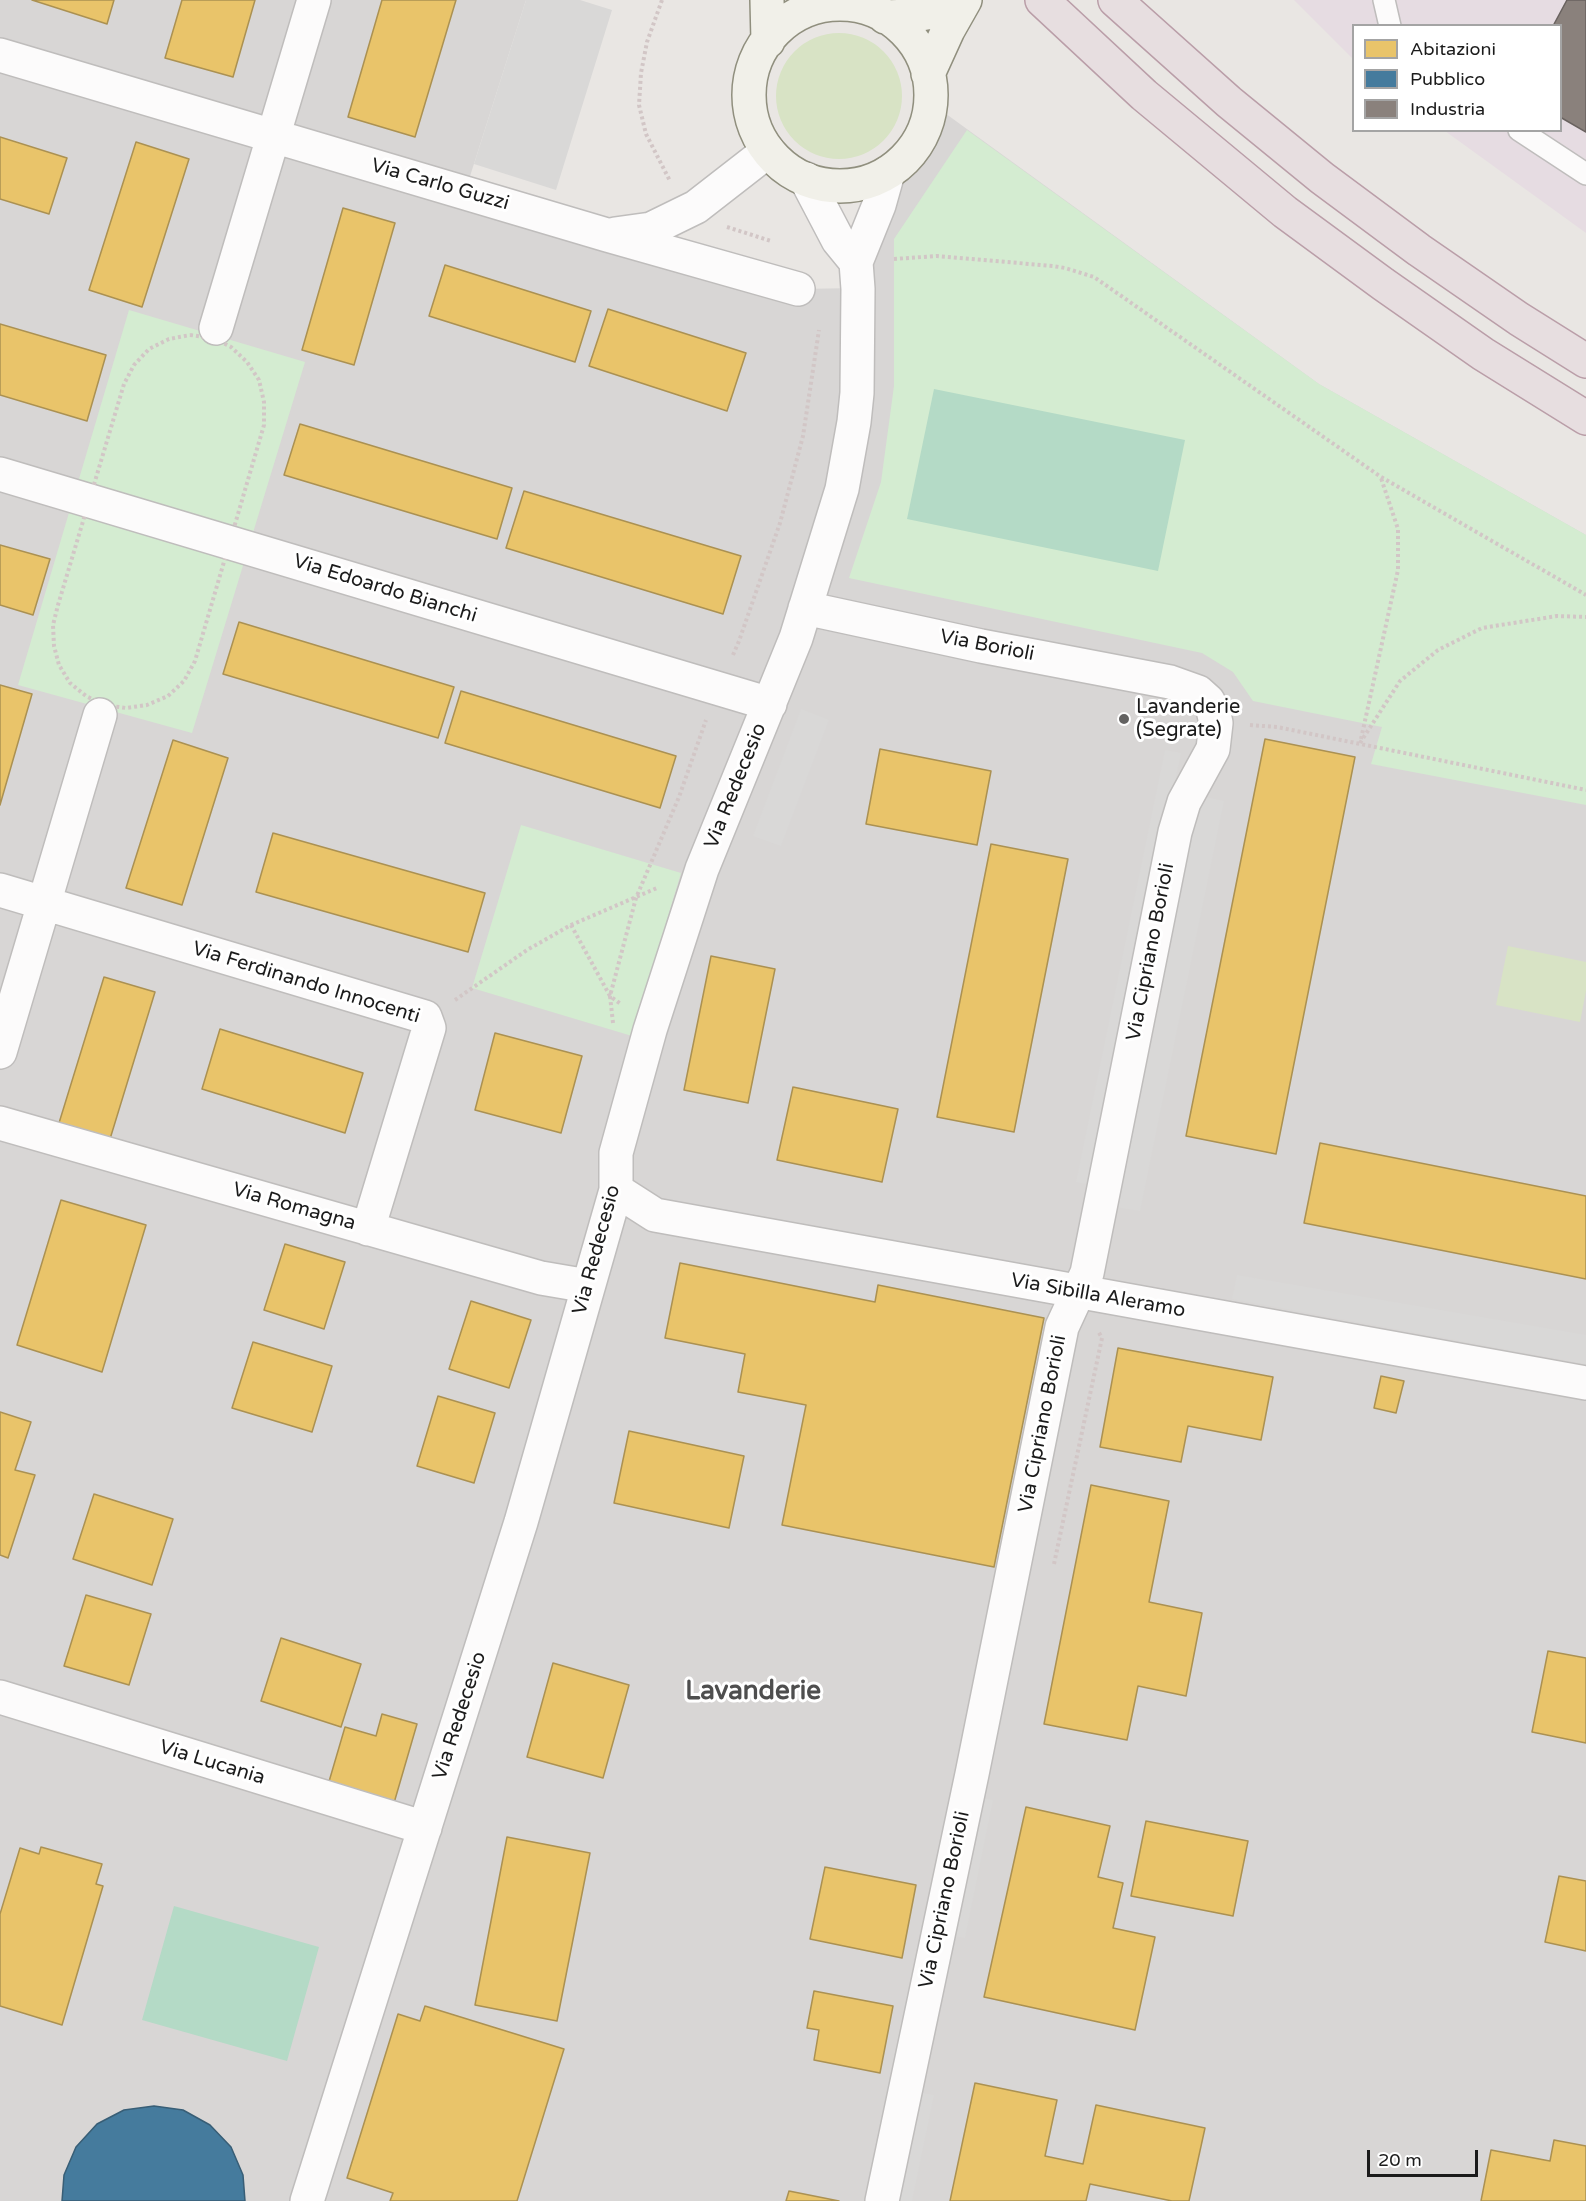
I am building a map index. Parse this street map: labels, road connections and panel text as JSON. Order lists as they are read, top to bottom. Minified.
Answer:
{"streets":{"street":["Via Carlo Guzzi","Via Edoardo Bianchi","Via Borioli","Via Redecesio","Via Cipriano Borioli","Via Ferdinando Innocenti","Via Romagna","Via Sibilla Aleramo","Via Lucania"]},"crossings":[["Via Carlo Guzzi","Via Redecesio"],["Via Edoardo Bianchi","Via Redecesio"],["Via Borioli","Via Redecesio"],["Via Borioli","Via Cipriano Borioli"],["Via Redecesio","Via Romagna"],["Via Redecesio","Via Sibilla Aleramo"],["Via Redecesio","Via Lucania"],["Via Cipriano Borioli","Via Sibilla Aleramo"],["Via Ferdinando Innocenti","Via Romagna"]],"districts":["Lavanderie"],"places":["Lavanderie (Segrate)"],"legend":["Abitazioni","Pubblico","Industria"],"scale_bar":"20 m"}
